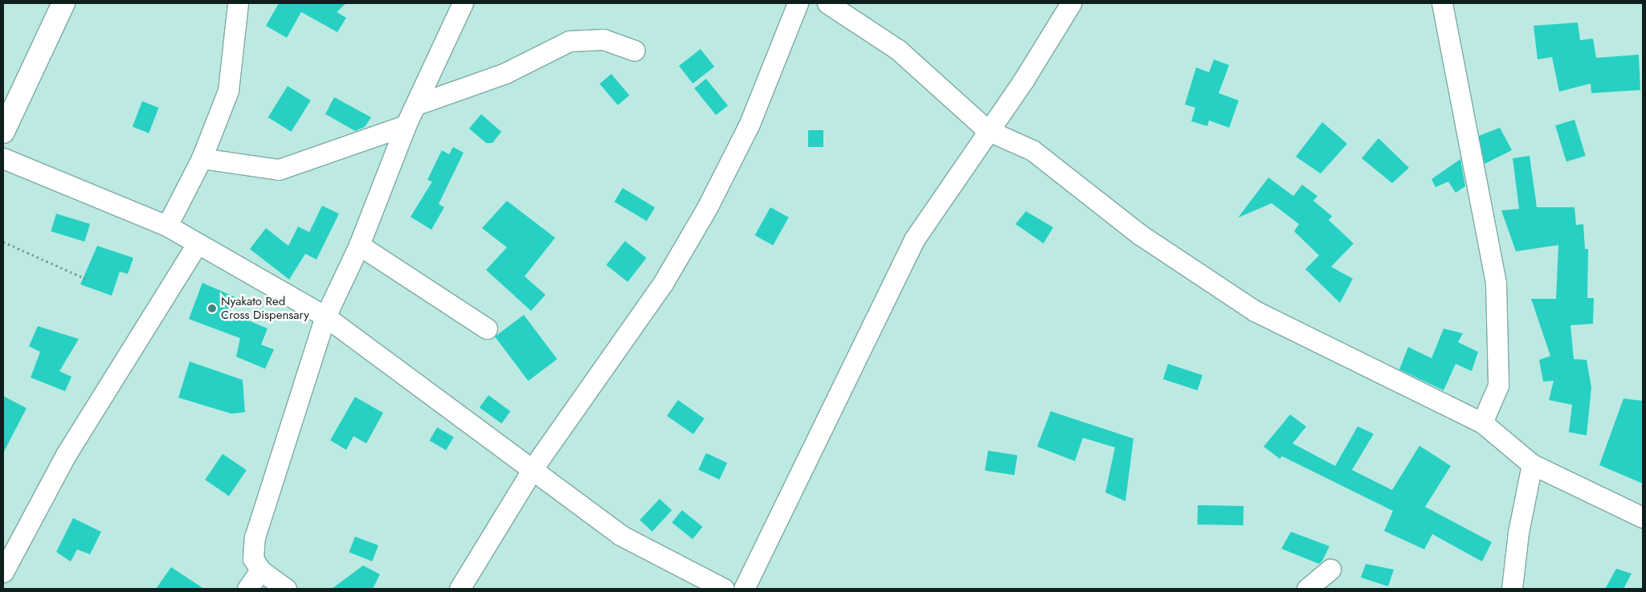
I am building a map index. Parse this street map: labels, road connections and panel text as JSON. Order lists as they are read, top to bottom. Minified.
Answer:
{"places":["Nyakato Red Cross Dispensary"]}
